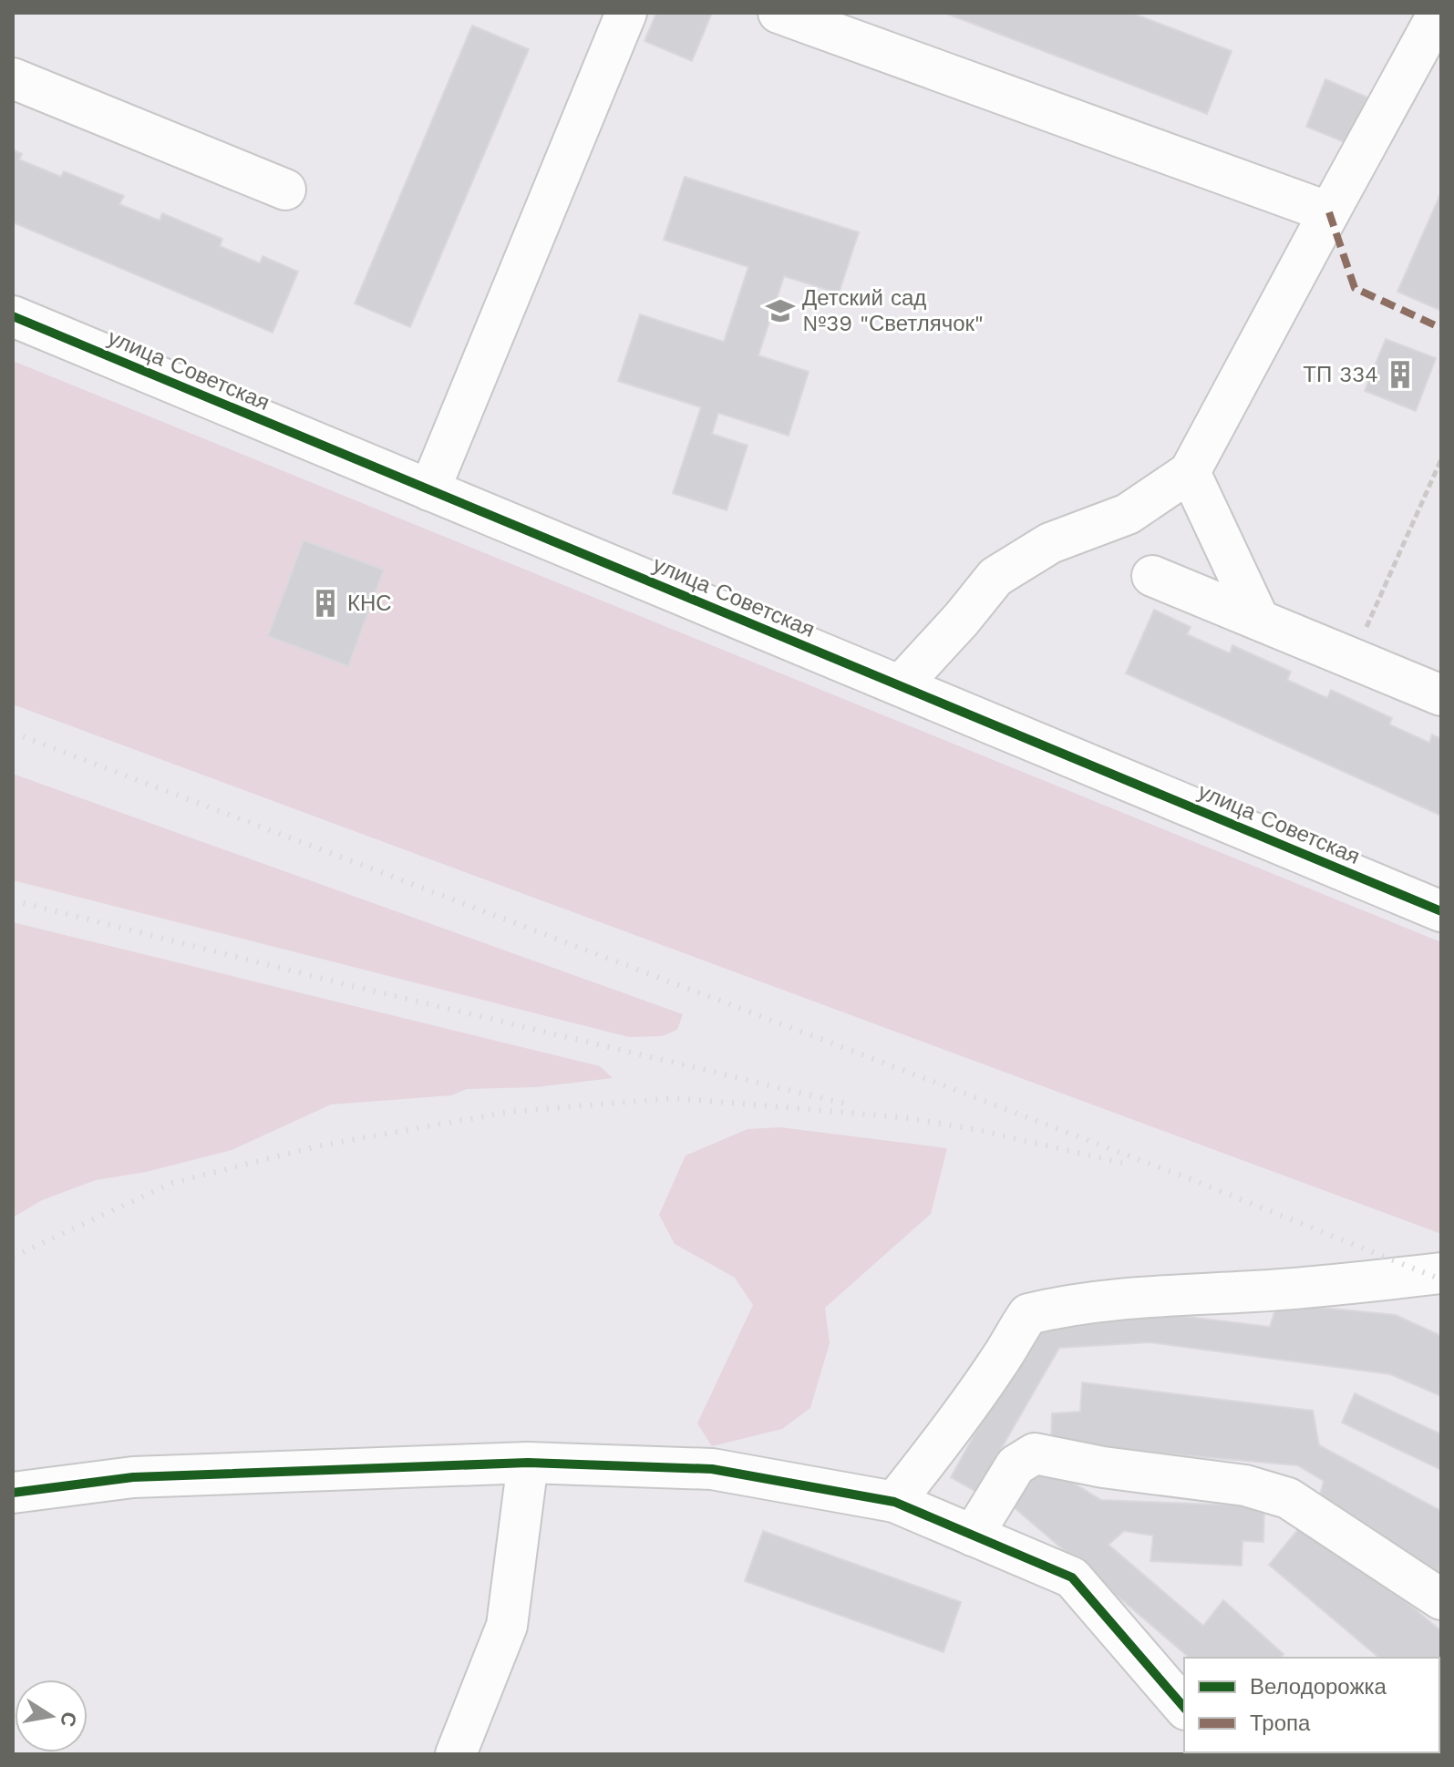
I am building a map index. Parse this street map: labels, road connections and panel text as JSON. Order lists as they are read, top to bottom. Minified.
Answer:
{"streets":{"street":["улица Советская"]},"places":{"school or university":["Детский сад №39 \"Светлячок\""],"building":["ТП 334","КНС"]},"legend":["Велодорожка","Тропа"],"north":"right"}
